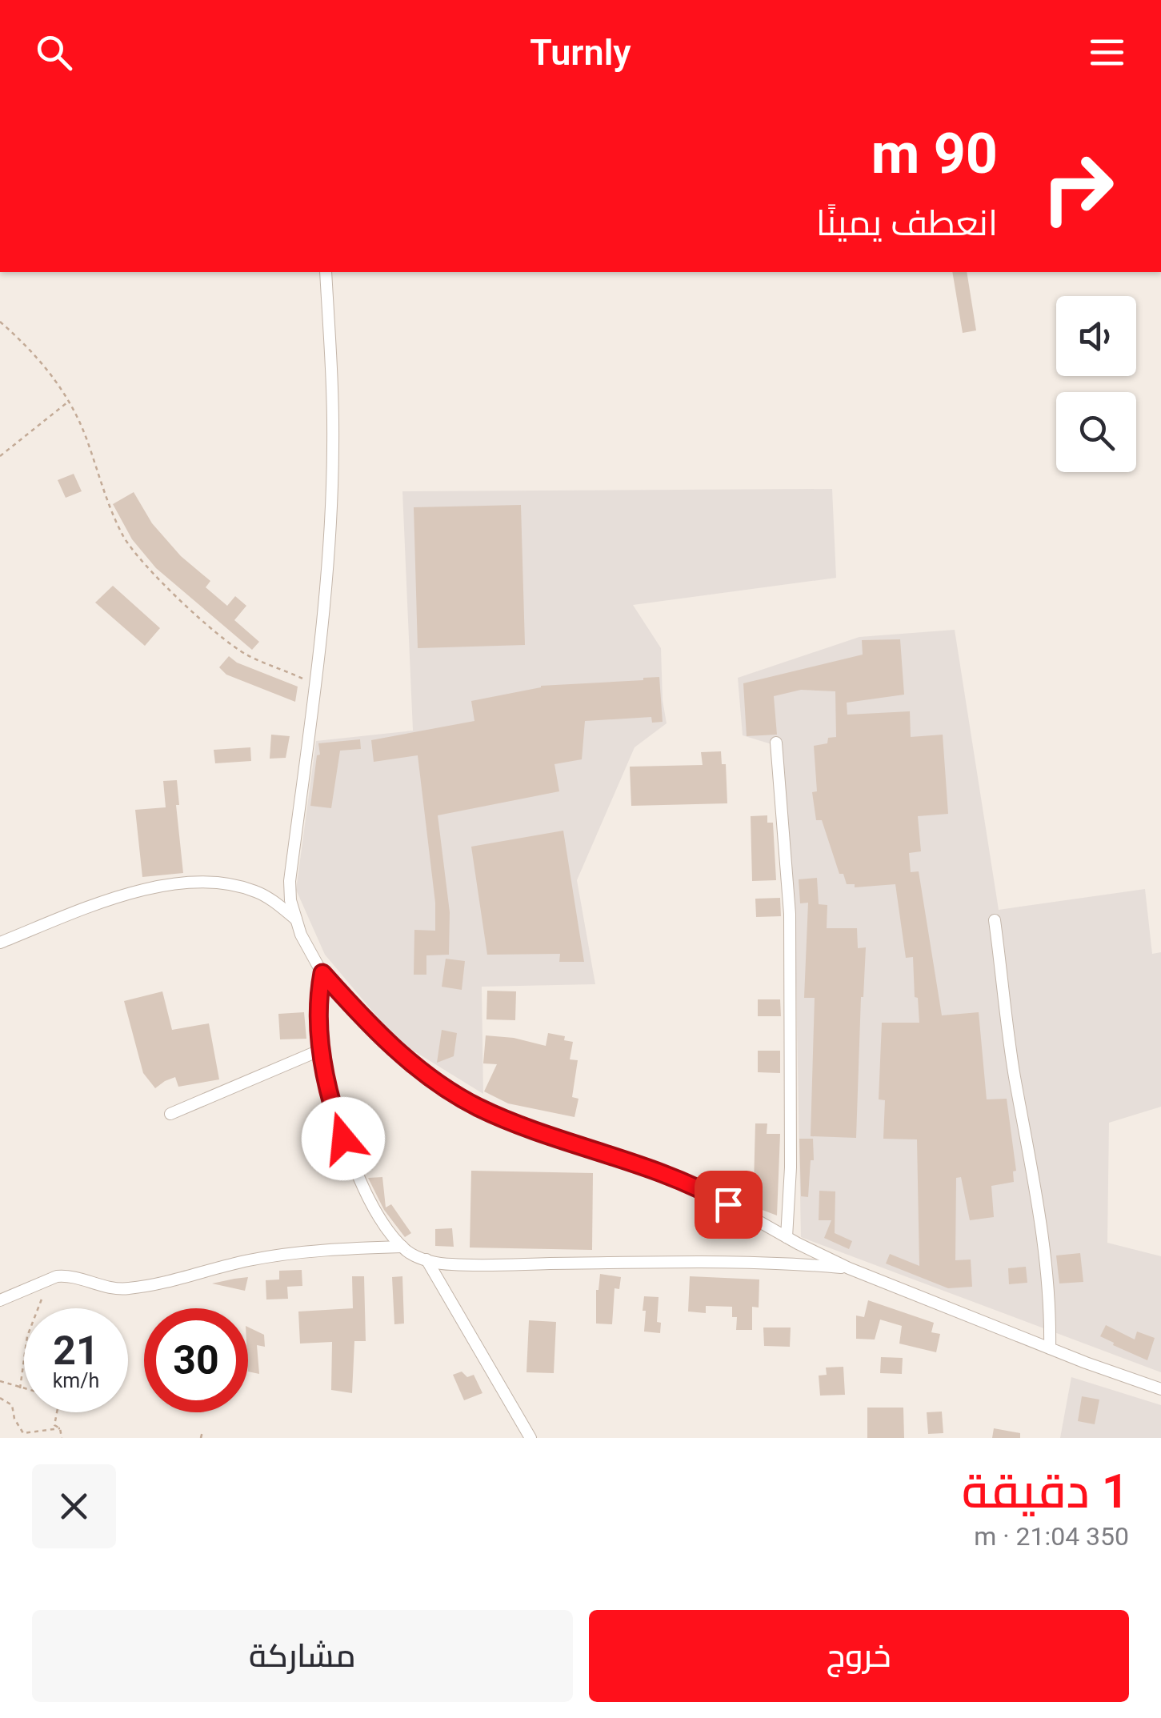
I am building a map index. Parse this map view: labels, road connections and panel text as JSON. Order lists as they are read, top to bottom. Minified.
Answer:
{"page":{"header":"Turnly","turn":["90 m","انعطف يمينًا"],"speed":"21 km/h","limit":"30","heading":["1 دقيقة","350 m · 21:04"],"buttons":["خروج","مشاركة"]}}
